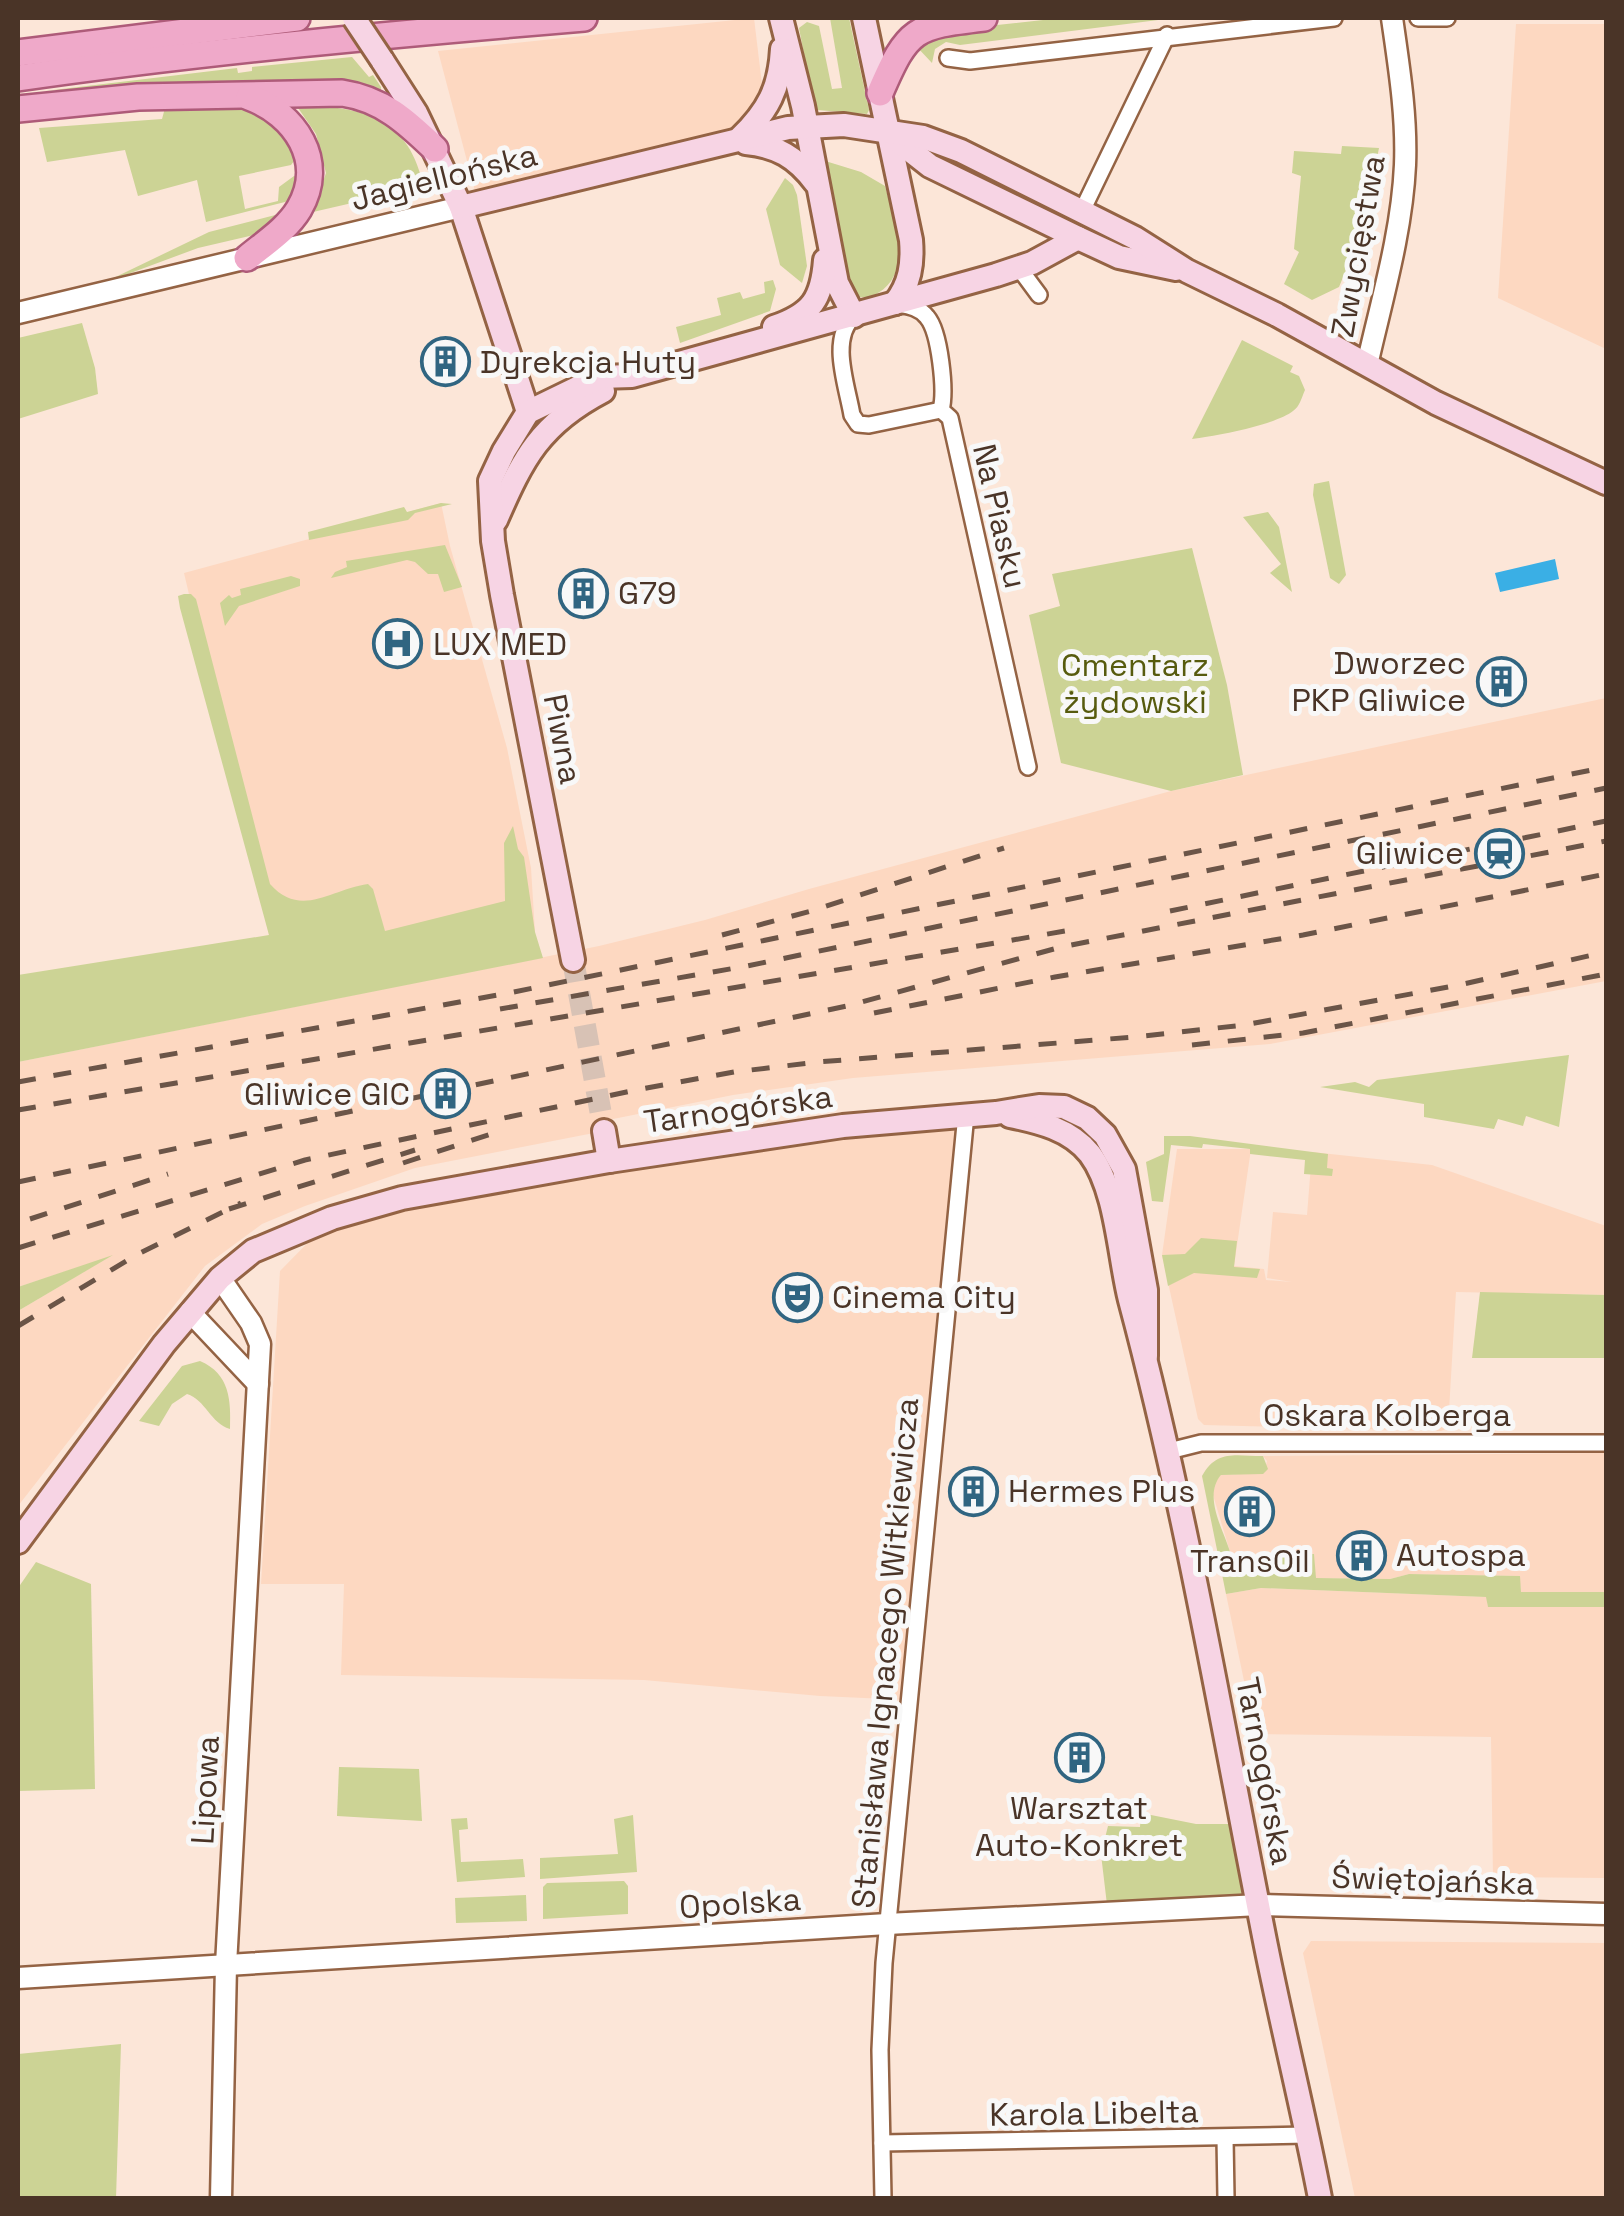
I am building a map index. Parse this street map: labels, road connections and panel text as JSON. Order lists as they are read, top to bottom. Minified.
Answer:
{"streets":{"main road":["Jagiellońska","Piwna","Tarnogórska"],"street":["Zwycięstwa","Na Piasku","Oskara Kolberga","Stanisława Ignacego Witkiewicza","Lipowa","Świętojańska","Opolska","Karola Libelta"]},"crossings":[["Tarnogórska","Oskara Kolberga"],["Tarnogórska","Stanisława Ignacego Witkiewicza"],["Tarnogórska","Lipowa"],["Tarnogórska","Świętojańska"],["Tarnogórska","Opolska"],["Tarnogórska","Karola Libelta"],["Stanisława Ignacego Witkiewicza","Opolska"],["Stanisława Ignacego Witkiewicza","Karola Libelta"],["Lipowa","Opolska"],["Świętojańska","Opolska"]],"parks":["Cmentarz żydowski"],"places":{"building":["Dyrekcja Huty","G79","Dworzec PKP Gliwice","Gliwice GlC","Hermes Plus","TransOil","Autospa","Warsztat Auto-Konkret"],"hospital":["LUX MED"],"station":["Gliwice"],"theatre":["Cinema City"]}}
